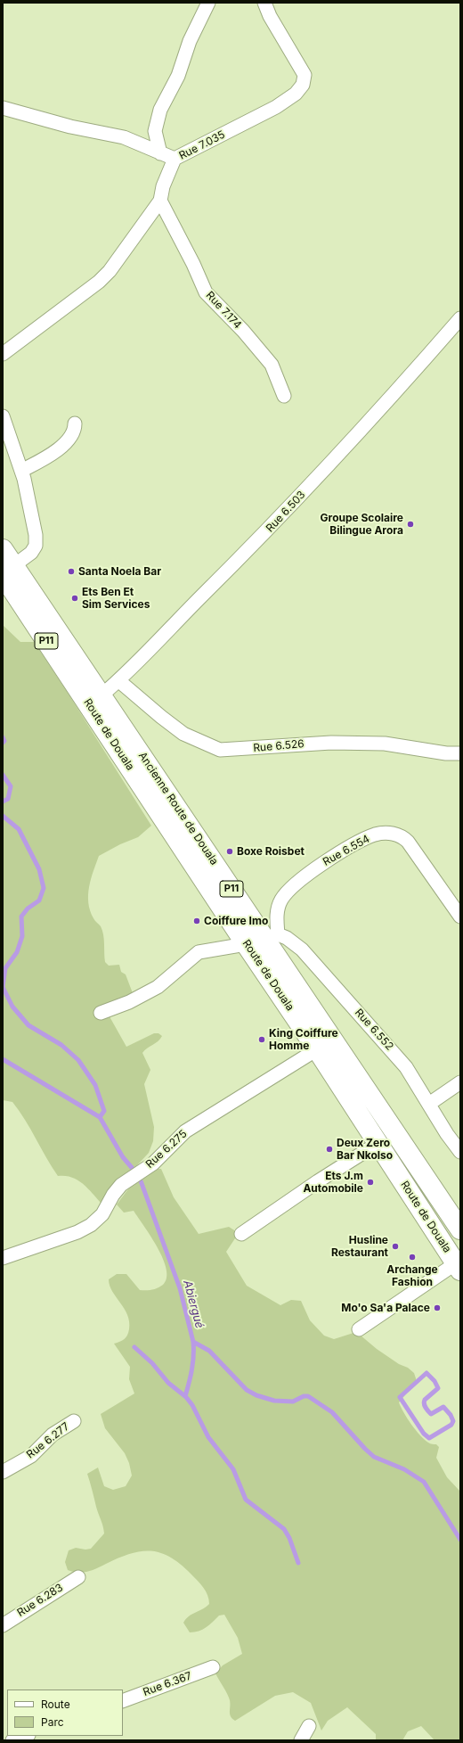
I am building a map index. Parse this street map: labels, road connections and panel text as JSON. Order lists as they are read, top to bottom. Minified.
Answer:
{"streets":{"main road":["P11","Route de Douala","Ancienne Route de Douala"],"street":["Rue 7.035","Rue 7.174","Rue 6.503","Rue 6.526","Rue 6.554","Rue 6.552","Rue 6.275","Rue 6.277","Rue 6.283","Rue 6.367"]},"crossings":[["Rue 7.035","Rue 7.174"],["Rue 6.503","Rue 6.526"],["Rue 6.503","Ancienne Route de Douala"],["Route de Douala","Ancienne Route de Douala"],["Route de Douala","Rue 6.275"],["Ancienne Route de Douala","Rue 6.554"],["Ancienne Route de Douala","Rue 6.552"],["Rue 6.554","Rue 6.552"]],"water":["Abiergué"],"places":["Groupe Scolaire Bilingue Arora","Santa Noela Bar","Ets Ben Et Sim Services","Boxe Roisbet","Coiffure Imo","King Coiffure Homme","Deux Zero Bar Nkolso","Ets J.m Automobile","Husline Restaurant","Archange Fashion","Mo'o Sa'a Palace"],"legend":["Route","Parc"]}
